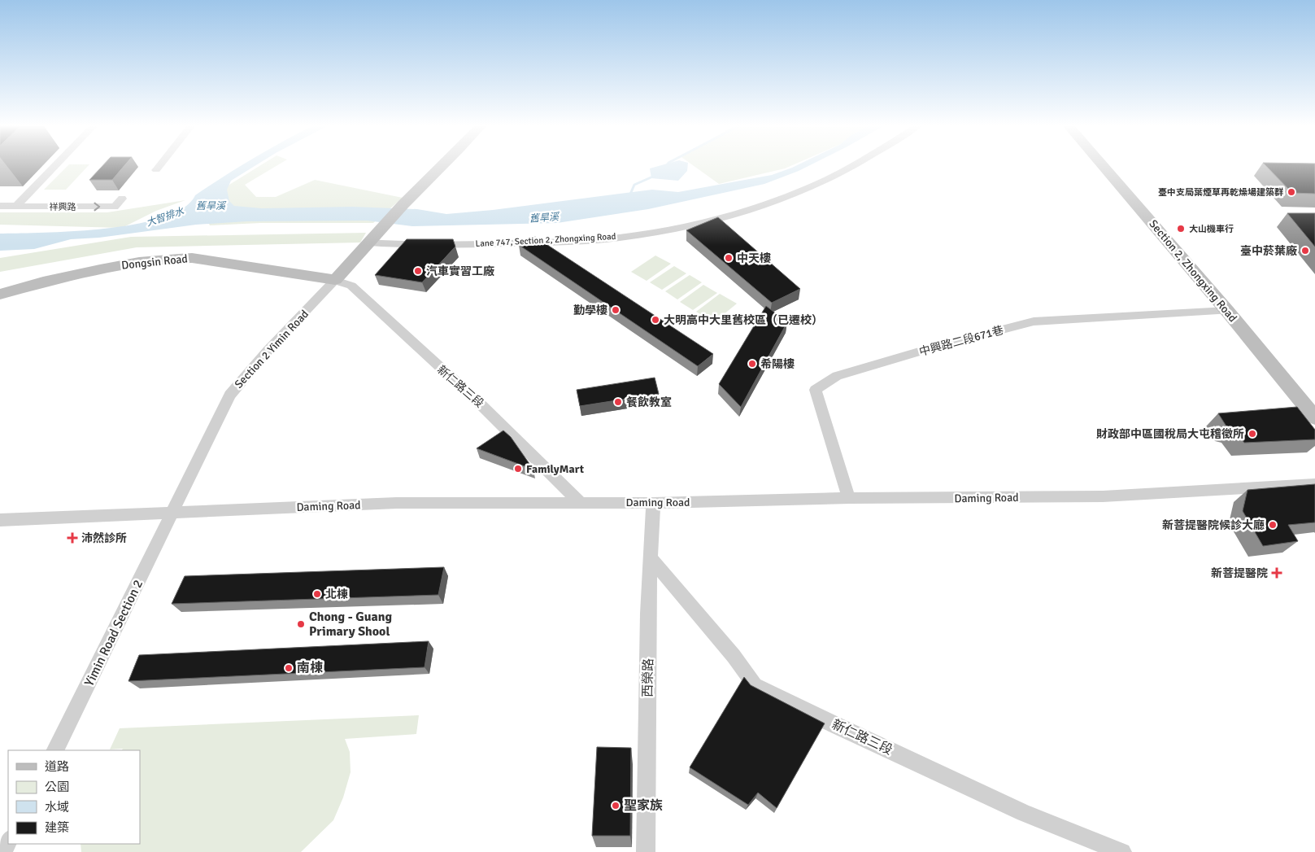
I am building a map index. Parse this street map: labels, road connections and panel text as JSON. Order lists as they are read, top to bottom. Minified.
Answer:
{"streets":{"street":["祥興路","Lane 747, Section 2, Zhongxing Road","Dongsin Road","Section 2, Zhongxing Road","中興路二段671巷","Section 2 Yimin Road","新仁路三段","Daming Road","Yimin Road Section 2","西榮路"]},"crossings":[["Lane 747, Section 2, Zhongxing Road","Section 2 Yimin Road"],["Dongsin Road","Section 2 Yimin Road"],["Dongsin Road","新仁路三段"],["Section 2, Zhongxing Road","中興路二段671巷"],["中興路二段671巷","Daming Road"],["Section 2 Yimin Road","新仁路三段"],["Section 2 Yimin Road","Daming Road"],["Section 2 Yimin Road","Yimin Road Section 2"],["新仁路三段","Daming Road"],["新仁路三段","西榮路"],["Daming Road","Yimin Road Section 2"],["Daming Road","西榮路"]],"one_way":["祥興路"],"water":["舊旱溪","大智排水"],"places":{"other":["臺中支局葉煙草再乾燥場建築群","大山機車行","臺中菸葉廠","中天樓","汽車實習工廠","勤學樓","大明高中大里舊校區（已遷校）","希陽樓","餐飲教室","財政部中區國稅局大屯稽徵所","FamilyMart","新菩提醫院候診大廳","北棟","Chong - Guang Primary Shool","南棟","聖家族"],"health":["沛然診所","新菩提醫院"]},"legend":["道路","公園","水域","建築"]}
